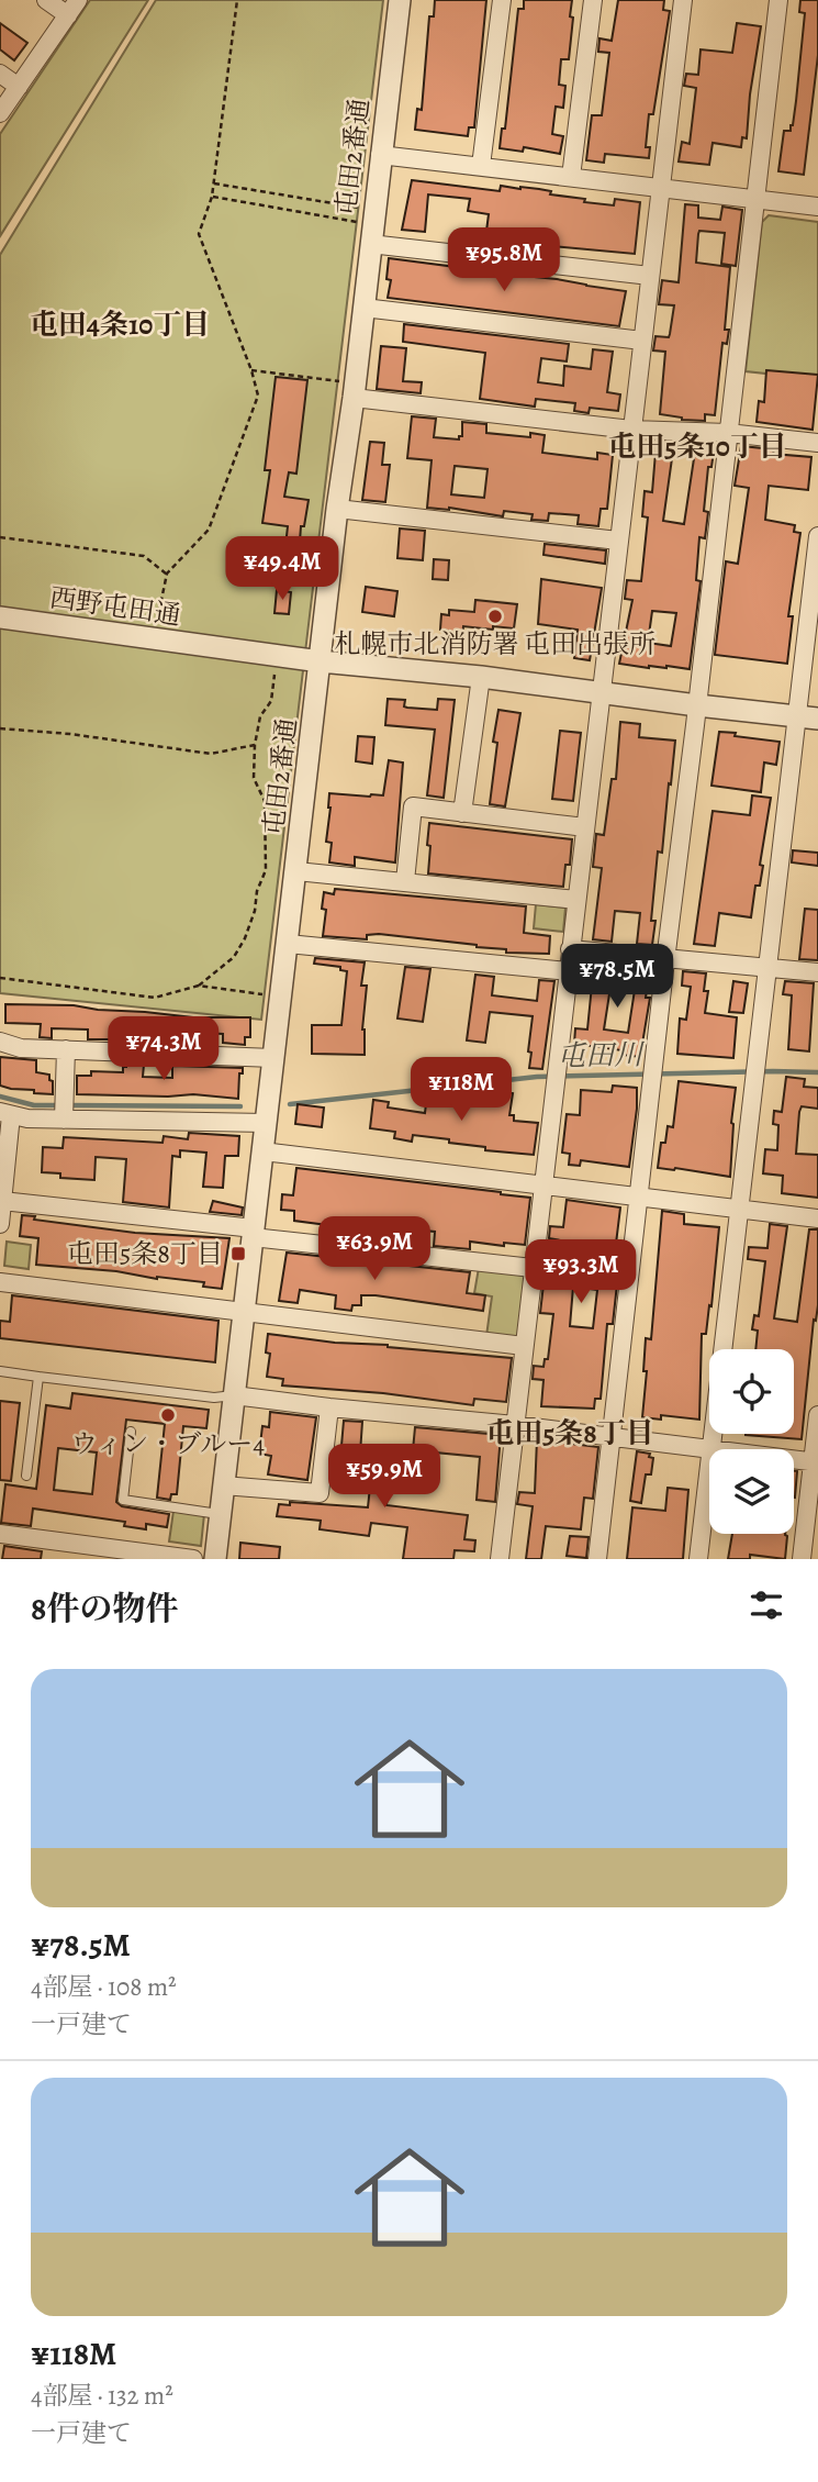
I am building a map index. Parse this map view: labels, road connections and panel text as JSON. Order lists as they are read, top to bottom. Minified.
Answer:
{"streets":{"street":["屯田2番通","西野屯田通"]},"crossings":[["屯田2番通","西野屯田通"]],"districts":["屯田4条10丁目","屯田5条10丁目","屯田5条8丁目"],"water":["屯田川"],"places":{"other":["札幌市北消防署 屯田出張所","ウィン・ブルー4"],"transit":["屯田5条8丁目"]},"page":{"price":["¥95.8M","¥49.4M","¥78.5M","¥74.3M","¥118M","¥63.9M","¥93.3M","¥59.9M"],"heading":"8件の物件","list":[{"name":"¥78.5M","note":"4部屋 · 108 m² · 一戸建て"},{"name":"¥118M","note":"4部屋 · 132 m² · 一戸建て"}]}}
